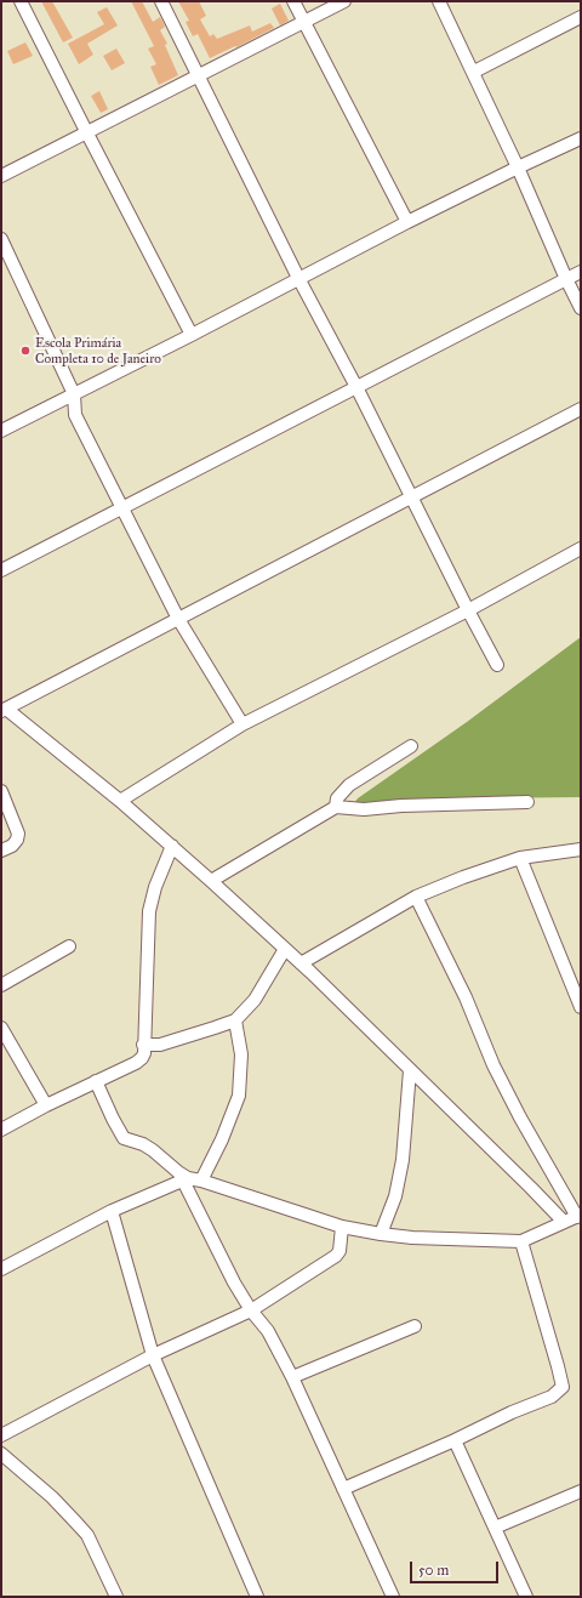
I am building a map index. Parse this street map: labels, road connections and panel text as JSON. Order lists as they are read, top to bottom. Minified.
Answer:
{"places":["Escola Primária Completa 10 de Janeiro"],"scale_bar":"50 m"}
